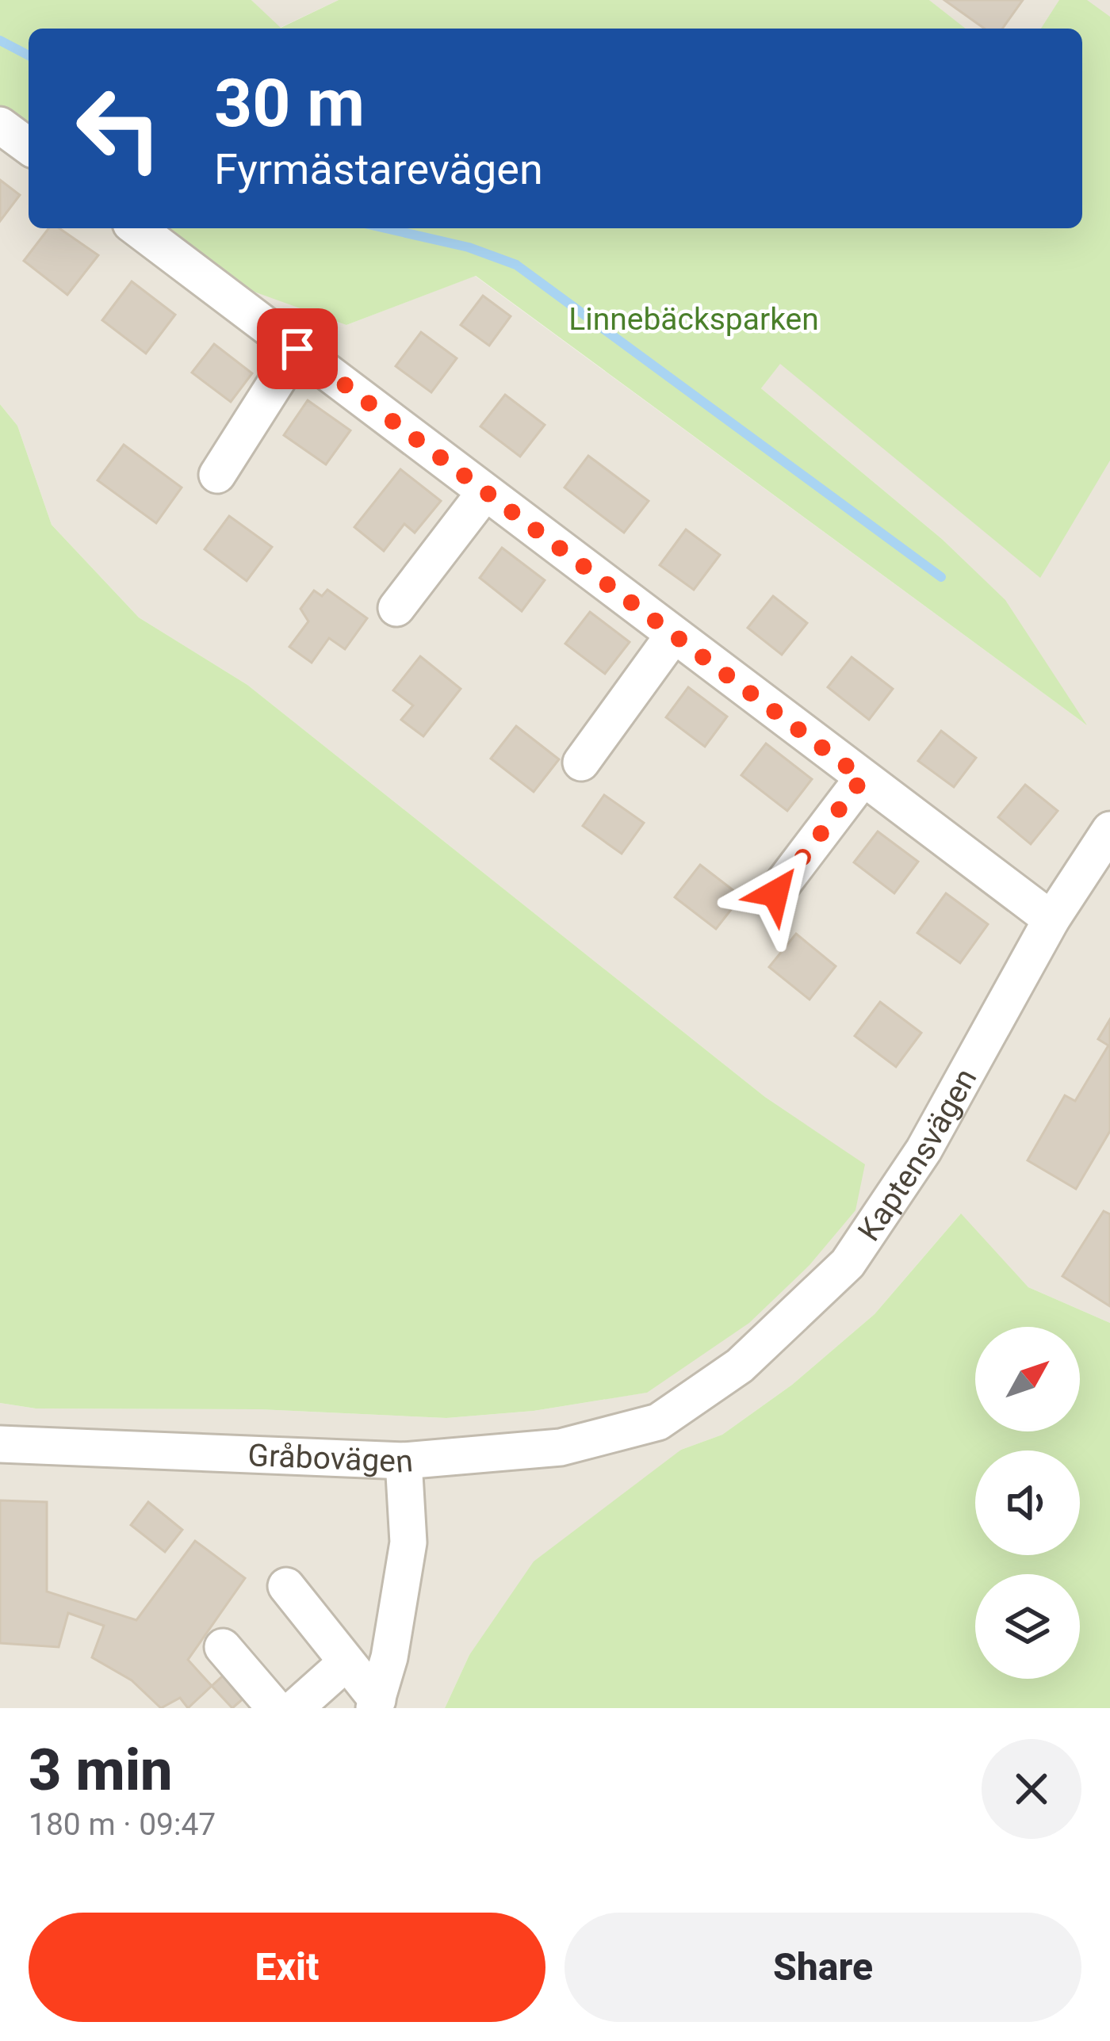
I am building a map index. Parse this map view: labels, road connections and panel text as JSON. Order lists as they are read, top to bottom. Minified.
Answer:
{"streets":{"street":["Kaptensvägen","Gråbovägen"]},"crossings":[["Kaptensvägen","Gråbovägen"]],"parks":["Linnebäcksparken"],"north":"top right","page":{"turn":["30 m","Fyrmästarevägen"],"heading":["3 min","180 m · 09:47"],"buttons":["Exit","Share"]}}
